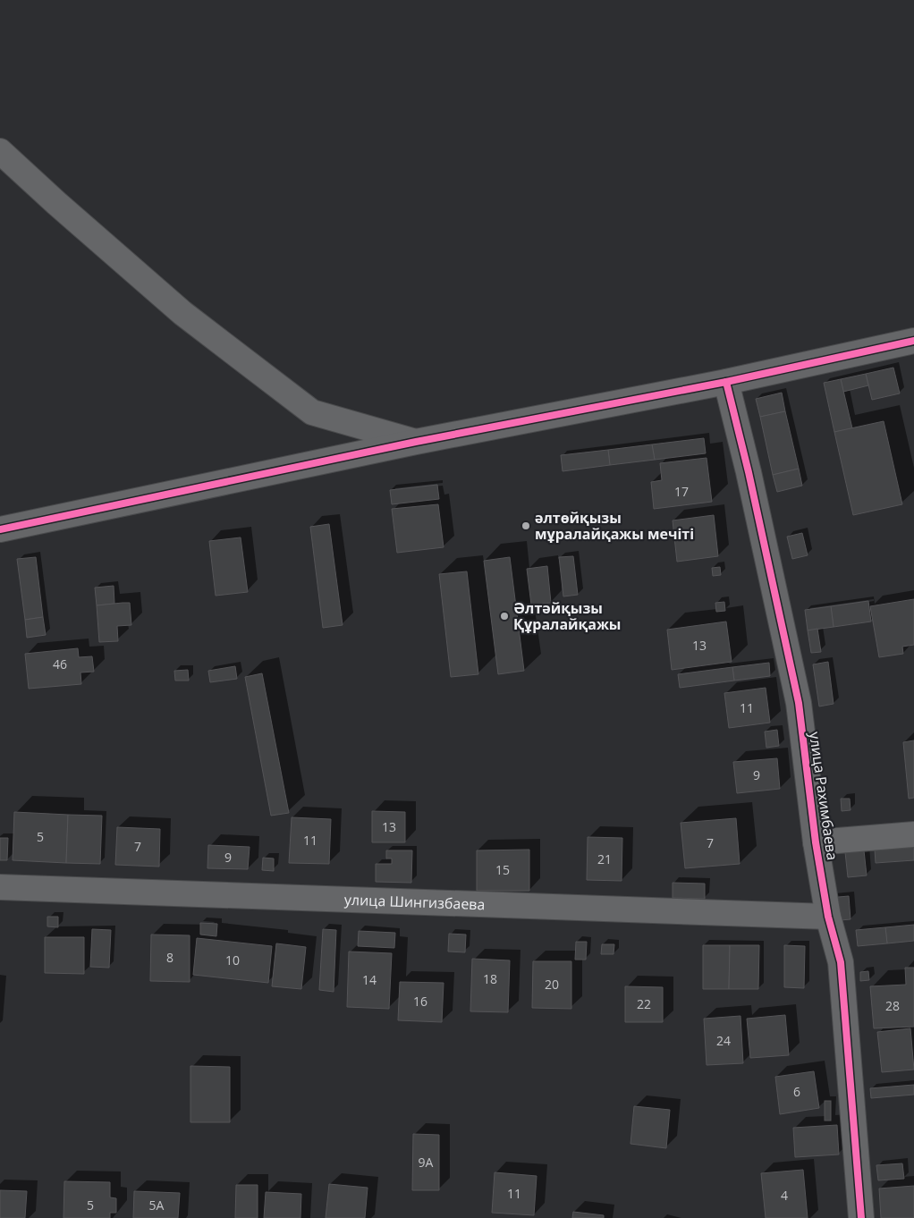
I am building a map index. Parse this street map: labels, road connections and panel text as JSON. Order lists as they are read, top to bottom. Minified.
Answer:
{"streets":{"street":["улица Рахимбаева","улица Шингизбаева"]},"crossings":[["улица Рахимбаева","улица Шингизбаева"]],"places":["әлтөйқызы мұралайқажы мечіті","Әлтәйқызы Құралайқажы"],"house_numbers":["17","13","46","11","9","13","5","11","7","7","9","21","15","8","10","18","14","20","16","22","28","24","6","9А","11","4","5","5А"]}
